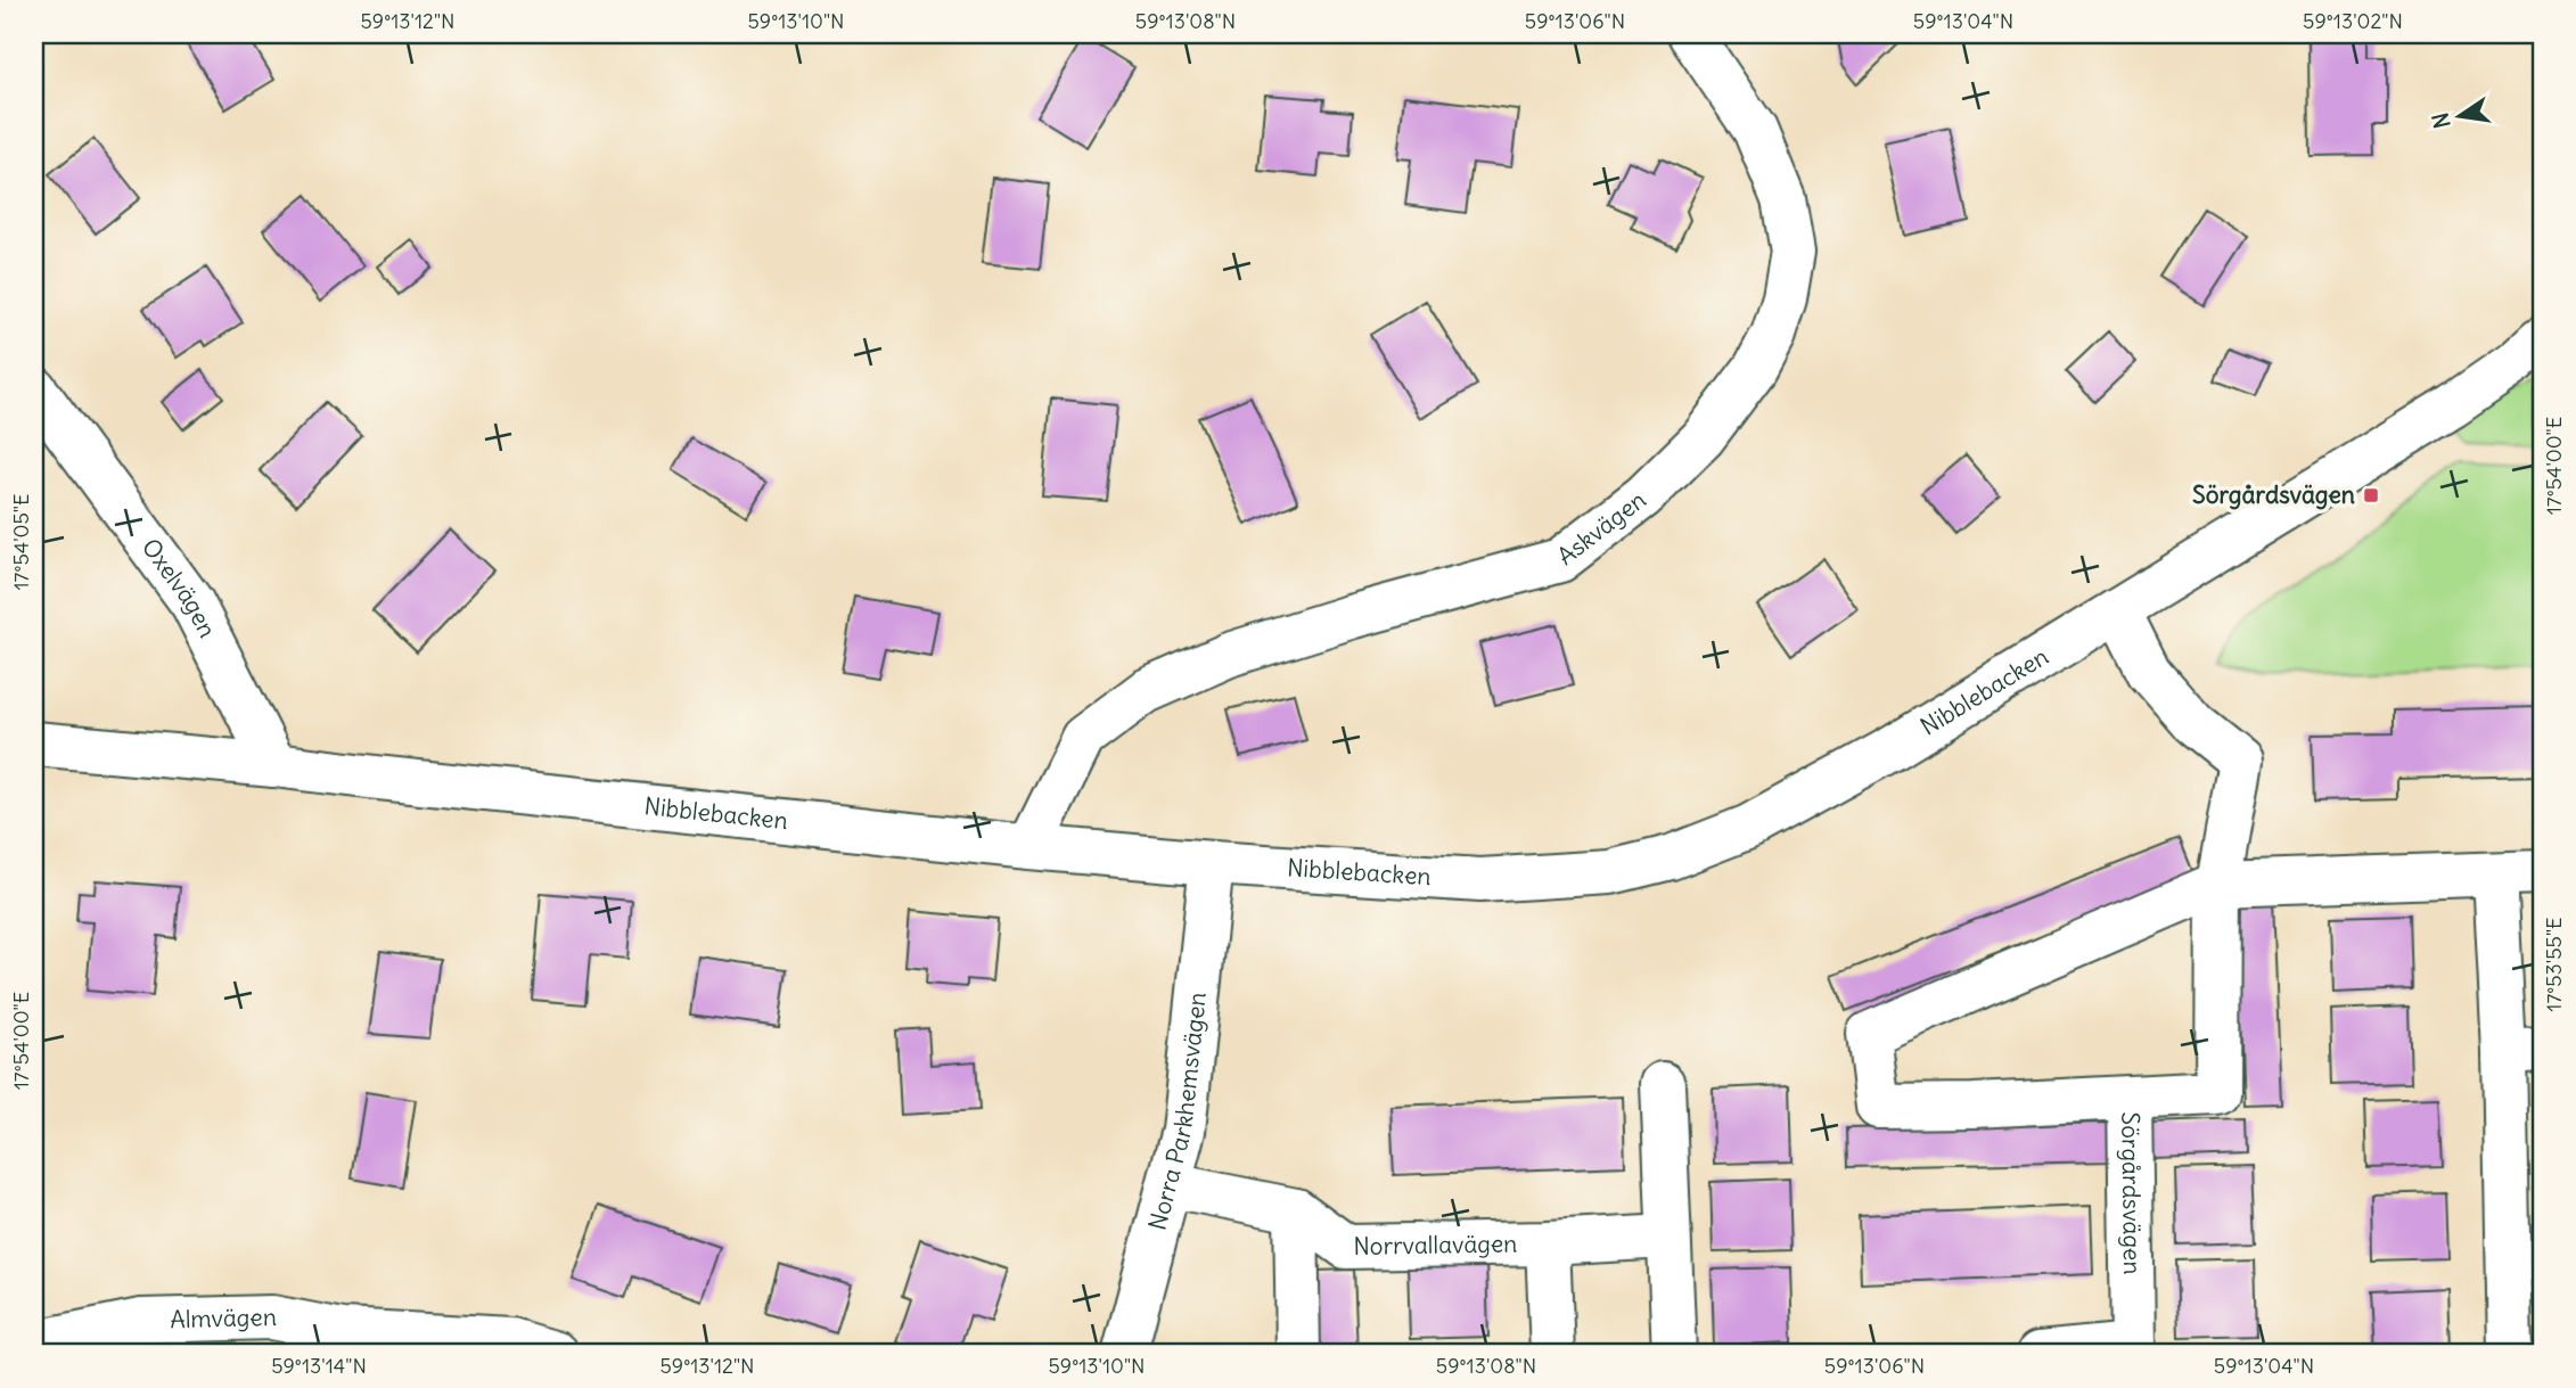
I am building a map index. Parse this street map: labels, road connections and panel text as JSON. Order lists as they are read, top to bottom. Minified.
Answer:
{"streets":{"street":["Askvägen","Oxelvägen","Nibblebacken","Norra Parkhemsvägen","Sörgårdsvägen","Norrvallavägen","Almvägen"]},"crossings":[["Askvägen","Nibblebacken"],["Oxelvägen","Nibblebacken"],["Nibblebacken","Norra Parkhemsvägen"],["Nibblebacken","Sörgårdsvägen"],["Norra Parkhemsvägen","Norrvallavägen"]],"places":{"transit":["Sörgårdsvägen"]},"north":"left","coordinates":["59°13'12\"N","59°13'10\"N","59°13'08\"N","59°13'06\"N","59°13'04\"N","59°13'02\"N","17°54'00\"E","17°54'05\"E","17°53'55\"E","59°13'14\"N"]}
